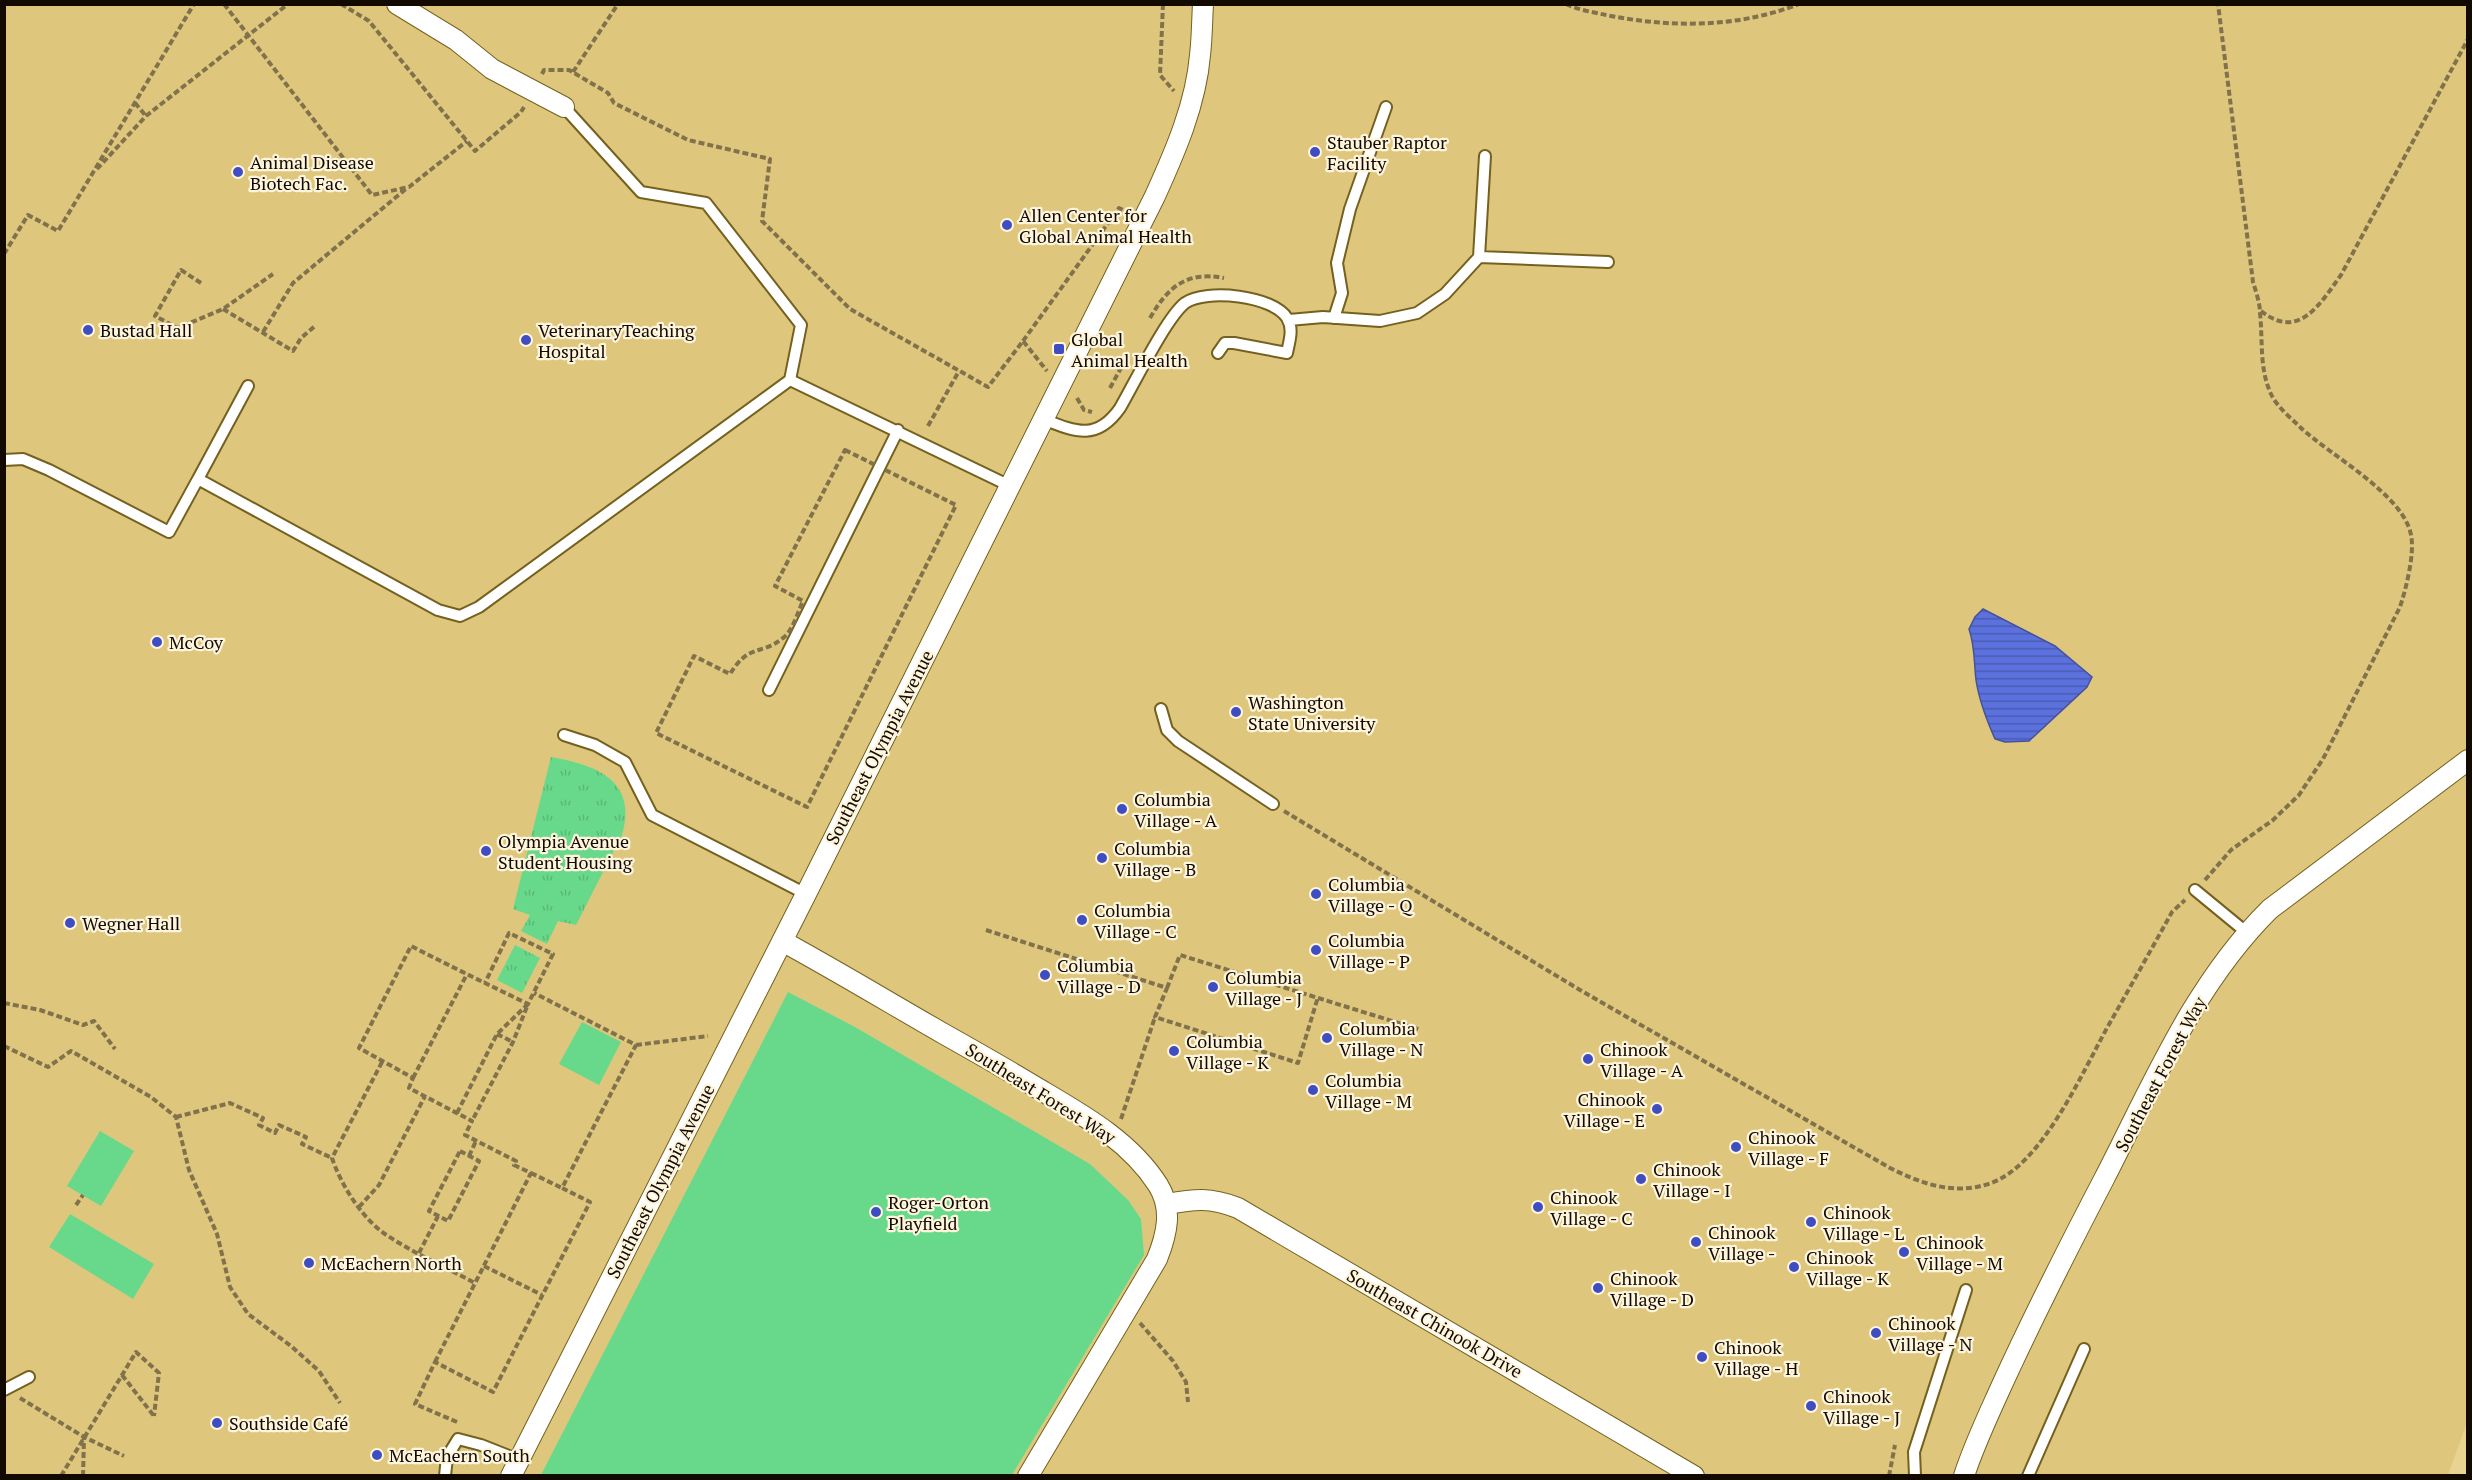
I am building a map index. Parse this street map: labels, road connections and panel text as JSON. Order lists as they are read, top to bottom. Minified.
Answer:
{"streets":{"street":["Southeast Olympia Avenue","Southeast Forest Way","Southeast Chinook Drive"]},"crossings":[["Southeast Olympia Avenue","Southeast Forest Way"],["Southeast Forest Way","Southeast Chinook Drive"]],"places":{"other":["Stauber Raptor Facility","Animal Disease Biotech Fac.","Allen Center for Global Animal Health","Bustad Hall","VeterinaryTeaching Hospital","McCoy","Washington State University","Columbia Village - A","Olympia Avenue Student Housing","Columbia Village - B","Columbia Village - Q","Columbia Village - C","Wegner Hall","Columbia Village - P","Columbia Village - D","Columbia Village - J","Columbia Village - N","Columbia Village - K","Chinook Village - A","Columbia Village - M","Chinook Village - E","Chinook Village - F","Chinook Village - I","Chinook Village - C","Roger-Orton Playfield","Chinook Village - L","Chinook Village -","Chinook Village - M","McEachern North","Chinook Village - K","Chinook Village - D","Chinook Village - N","Chinook Village - H","Chinook Village - J","Southside Café","McEachern South"],"transit":["Global Animal Health"]}}
